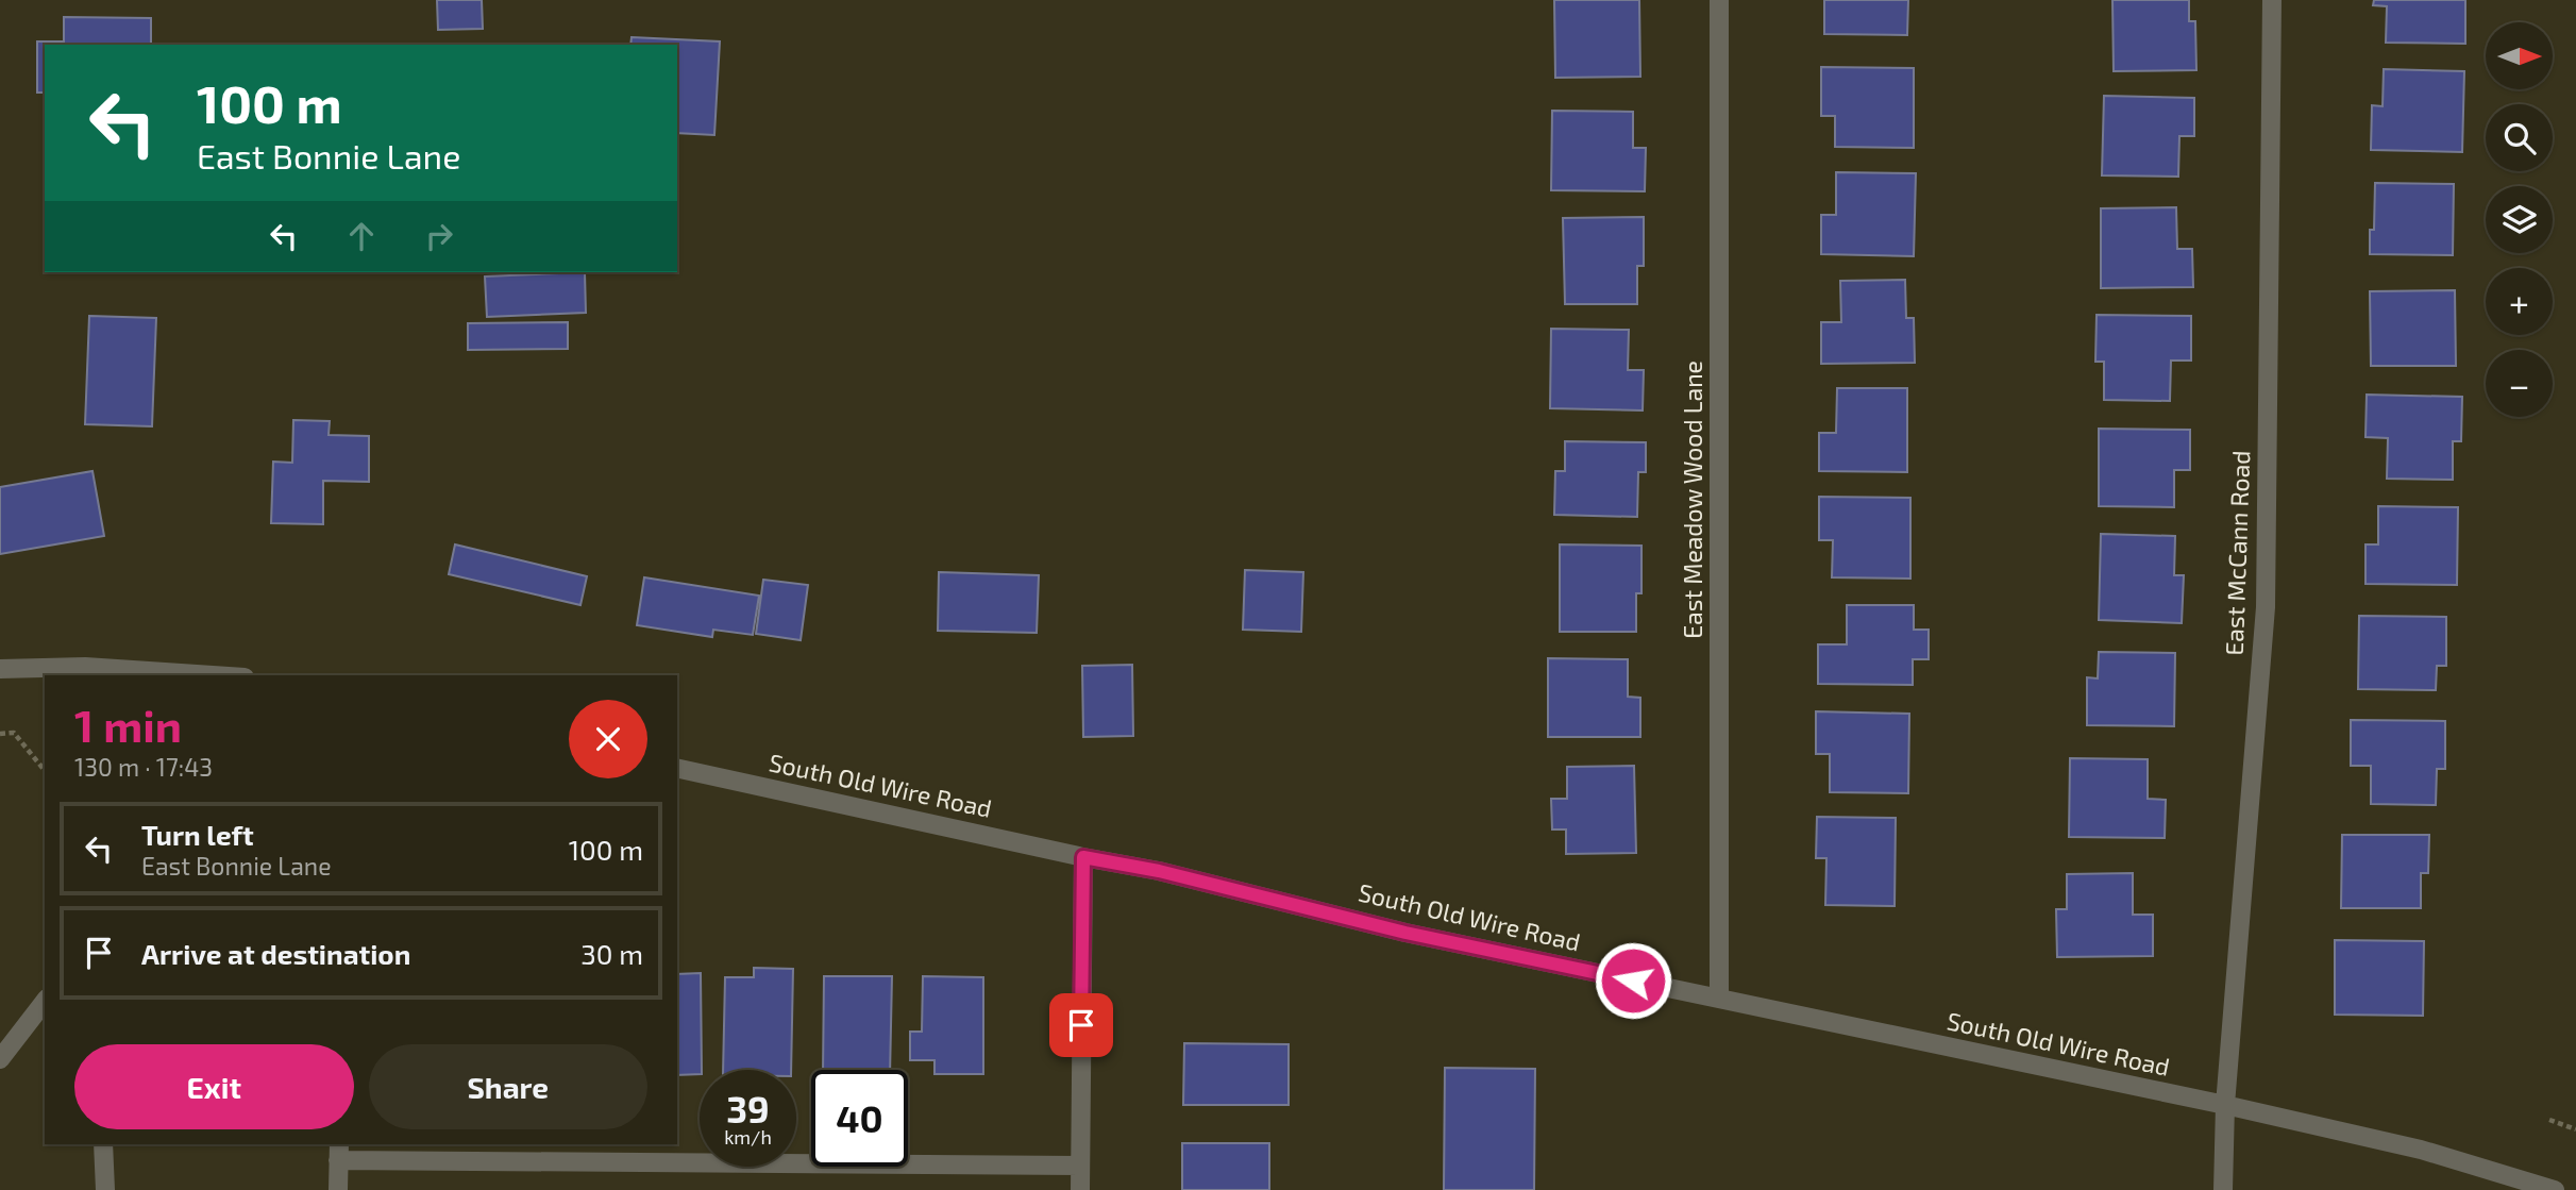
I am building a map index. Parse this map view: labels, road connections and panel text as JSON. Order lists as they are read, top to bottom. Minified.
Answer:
{"streets":{"street":["East Meadow Wood Lane","East McCann Road","South Old Wire Road"]},"crossings":[["East Meadow Wood Lane","South Old Wire Road"],["East McCann Road","South Old Wire Road"]],"north":"right","page":{"map_buttons":["+","−"],"turn":["100 m","East Bonnie Lane"],"heading":["1 min","130 m · 17:43"],"list":[{"name":"Turn left","note":"East Bonnie Lane","value":"100 m"},{"name":"Arrive at destination","value":"30 m"}],"buttons":["Exit","Share"],"speed":"39 km/h","limit":"40"}}
